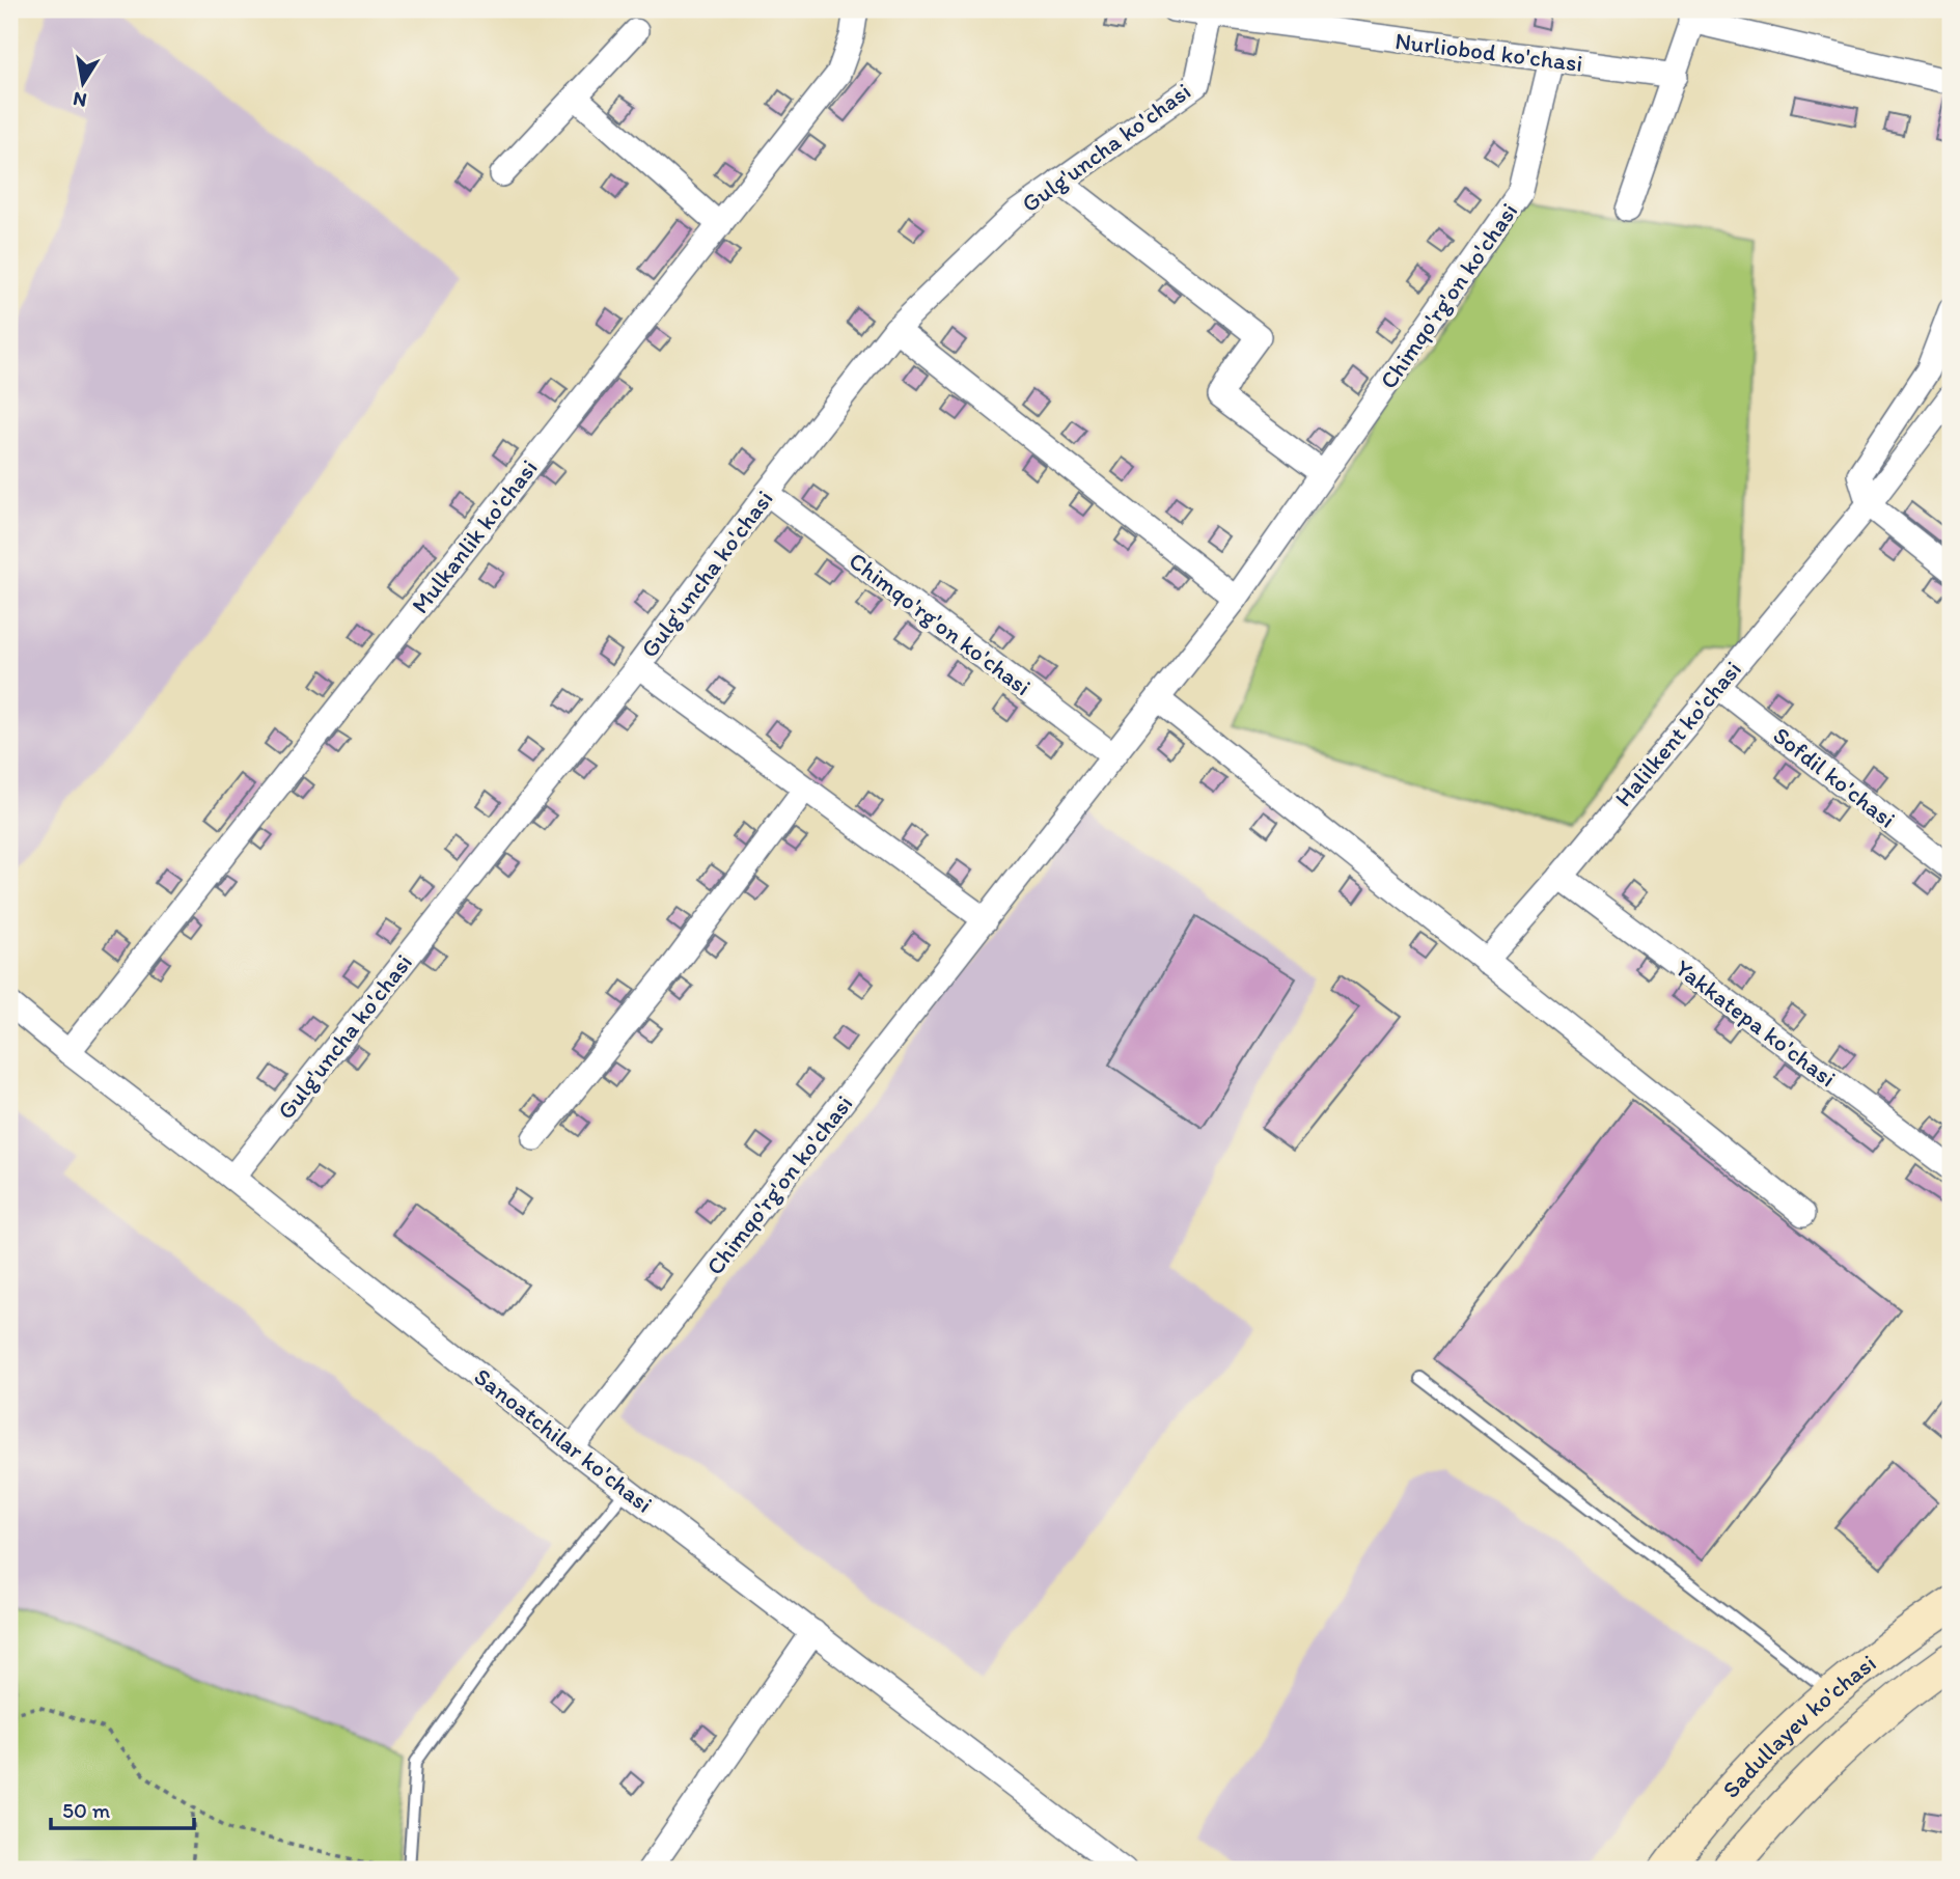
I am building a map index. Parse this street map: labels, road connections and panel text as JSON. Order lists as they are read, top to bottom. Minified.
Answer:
{"streets":{"main road":["Sadullayev ko'chasi"],"street":["Nurliobod ko'chasi","Gulg'uncha ko'chasi","Chimqo'rg'on ko'chasi","Mulkanlik ko'chasi","Halilkent ko'chasi","Sofdil ko'chasi","Yakkatepa ko'chasi","Sanoatchilar ko'chasi"]},"crossings":[["Nurliobod ko'chasi","Gulg'uncha ko'chasi"],["Nurliobod ko'chasi","Chimqo'rg'on ko'chasi"],["Gulg'uncha ko'chasi","Chimqo'rg'on ko'chasi"],["Gulg'uncha ko'chasi","Sanoatchilar ko'chasi"],["Chimqo'rg'on ko'chasi","Sanoatchilar ko'chasi"],["Mulkanlik ko'chasi","Sanoatchilar ko'chasi"],["Halilkent ko'chasi","Sofdil ko'chasi"],["Halilkent ko'chasi","Yakkatepa ko'chasi"]],"scale_bar":"50 m","north":"bottom"}
